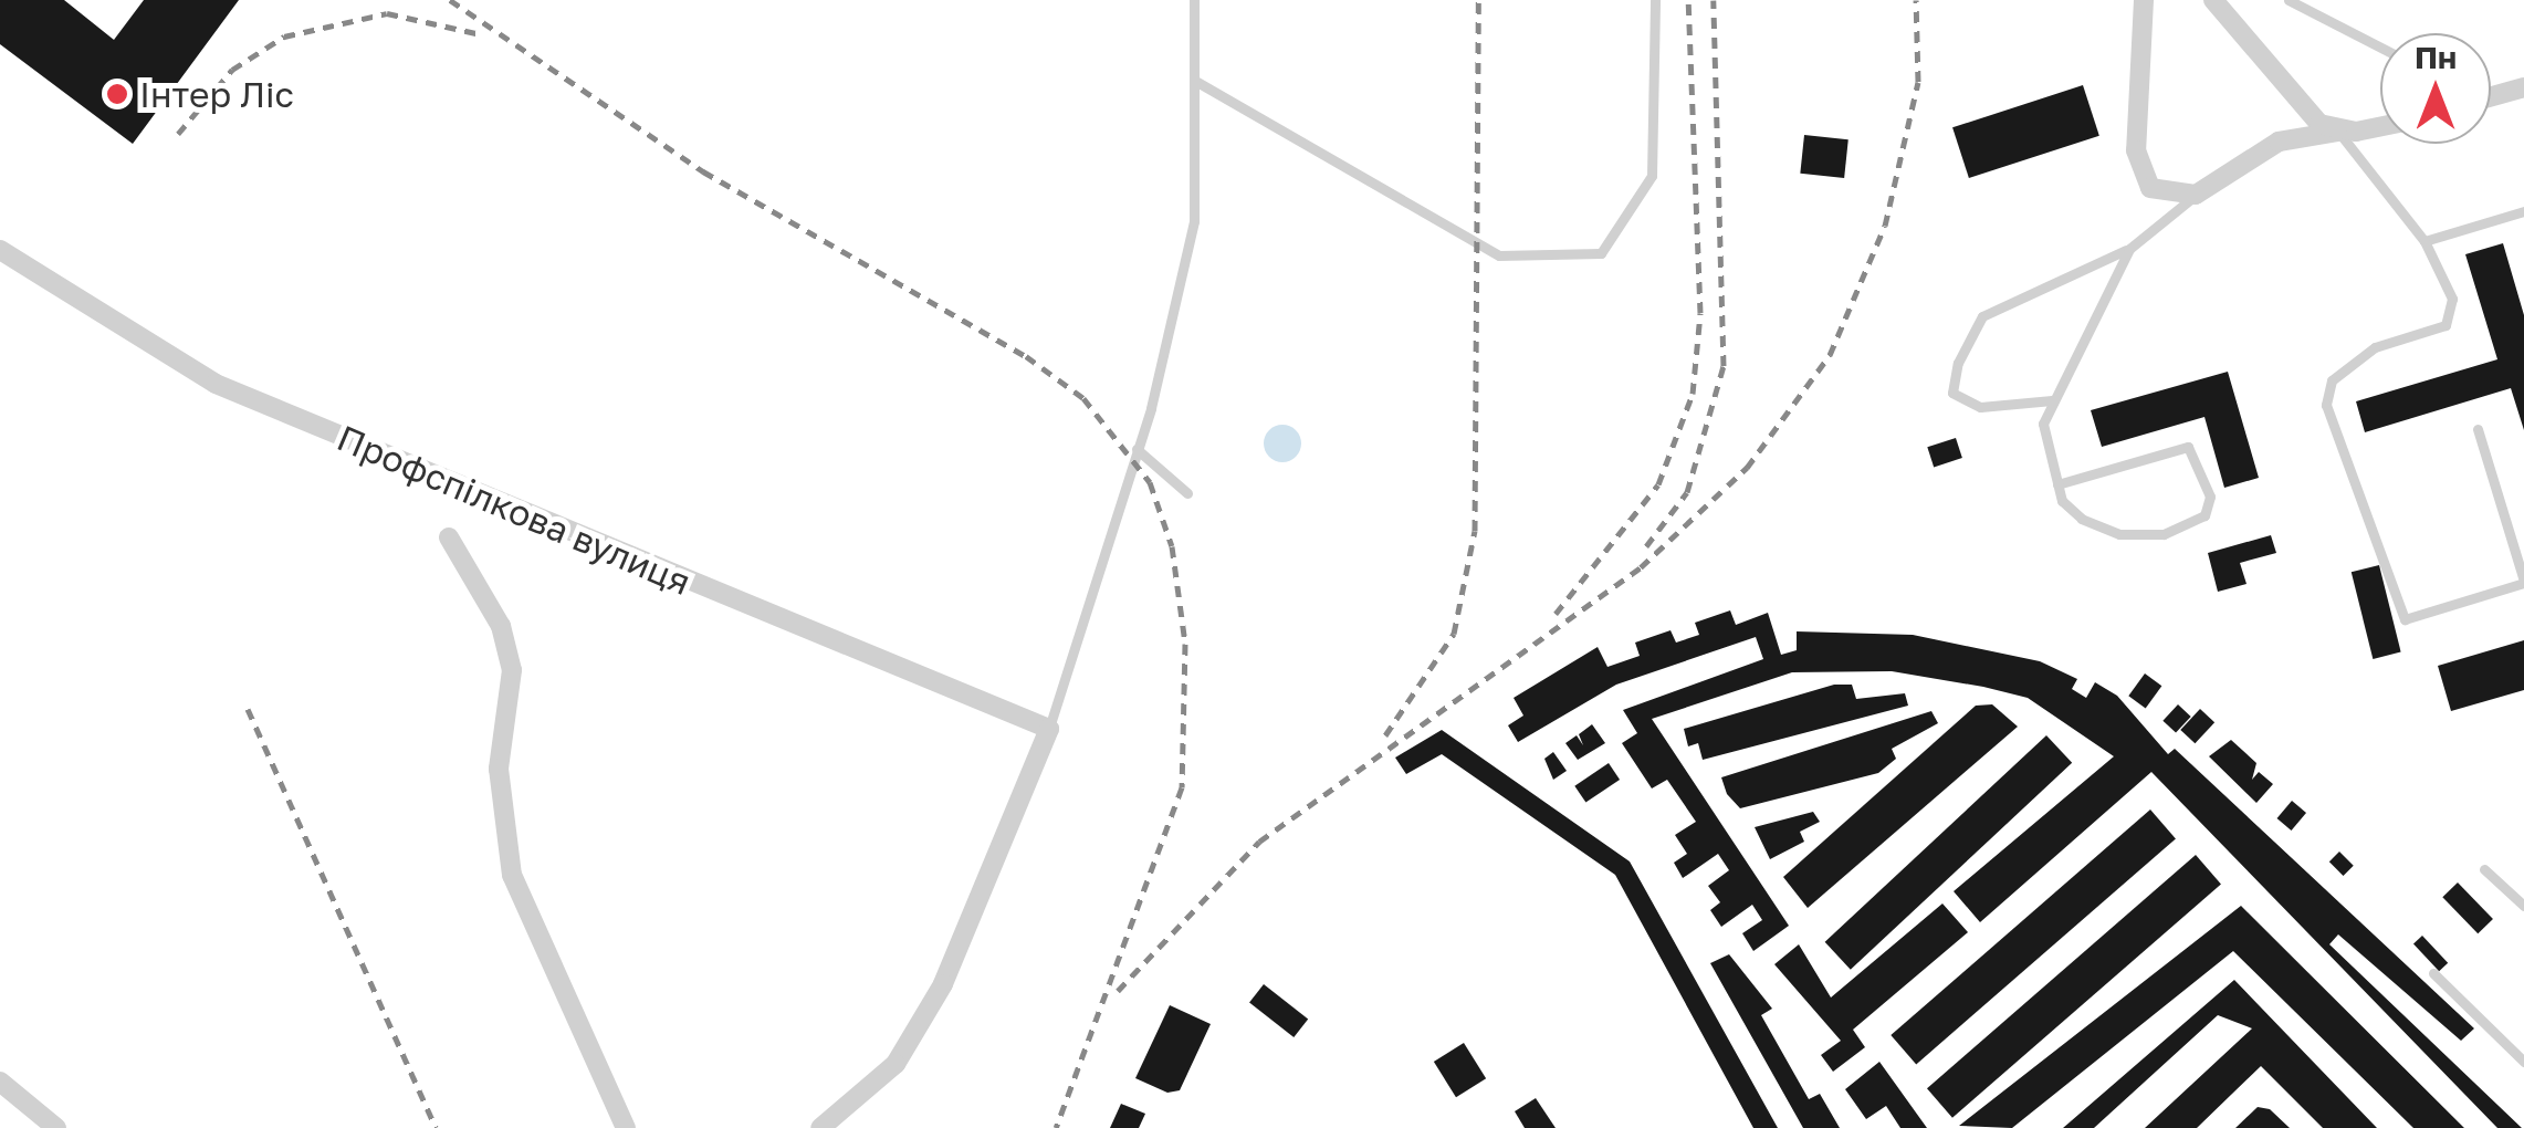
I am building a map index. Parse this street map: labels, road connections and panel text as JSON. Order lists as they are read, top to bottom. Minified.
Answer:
{"streets":{"street":["Профспілкова вулиця"]},"places":["Інтер Ліс"],"north":"top"}
